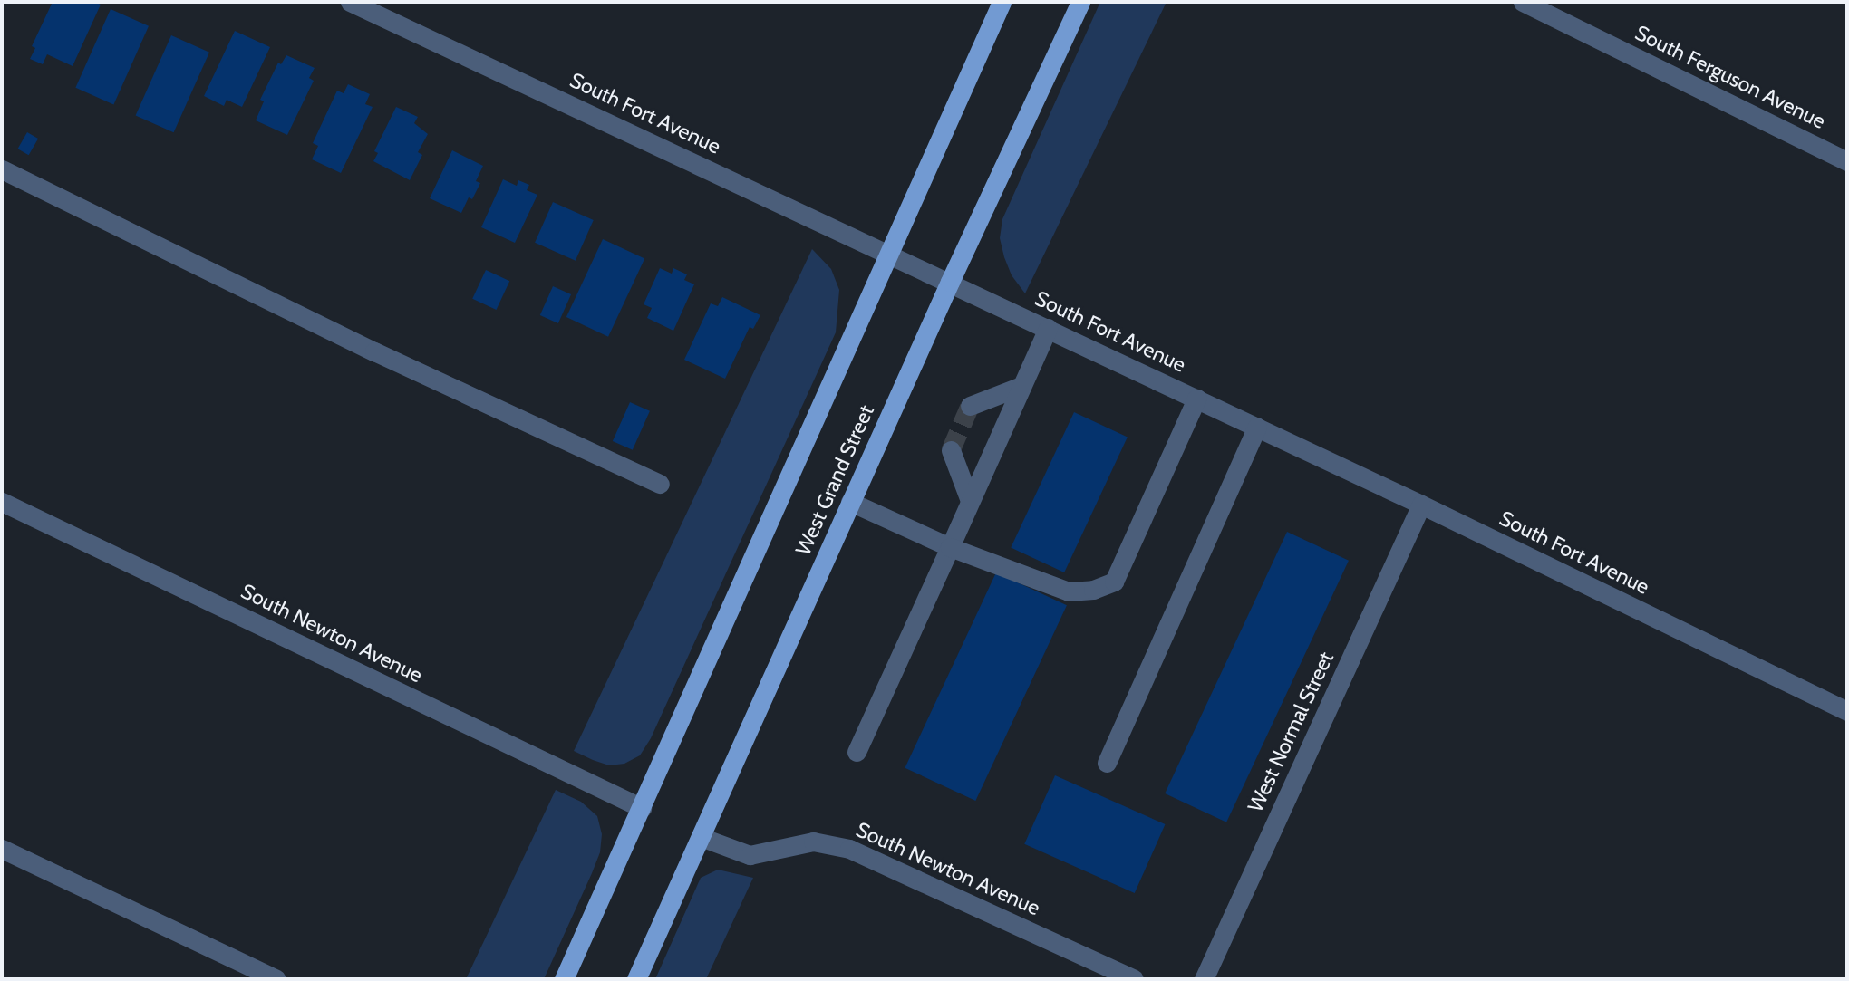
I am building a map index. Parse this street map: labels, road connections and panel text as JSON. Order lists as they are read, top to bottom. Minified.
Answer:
{"streets":{"main road":["West Grand Street"],"street":["South Ferguson Avenue","South Fort Avenue","South Newton Avenue","West Normal Street"]},"crossings":[["South Fort Avenue","West Grand Street"],["South Fort Avenue","West Normal Street"],["West Grand Street","South Newton Avenue"]]}
